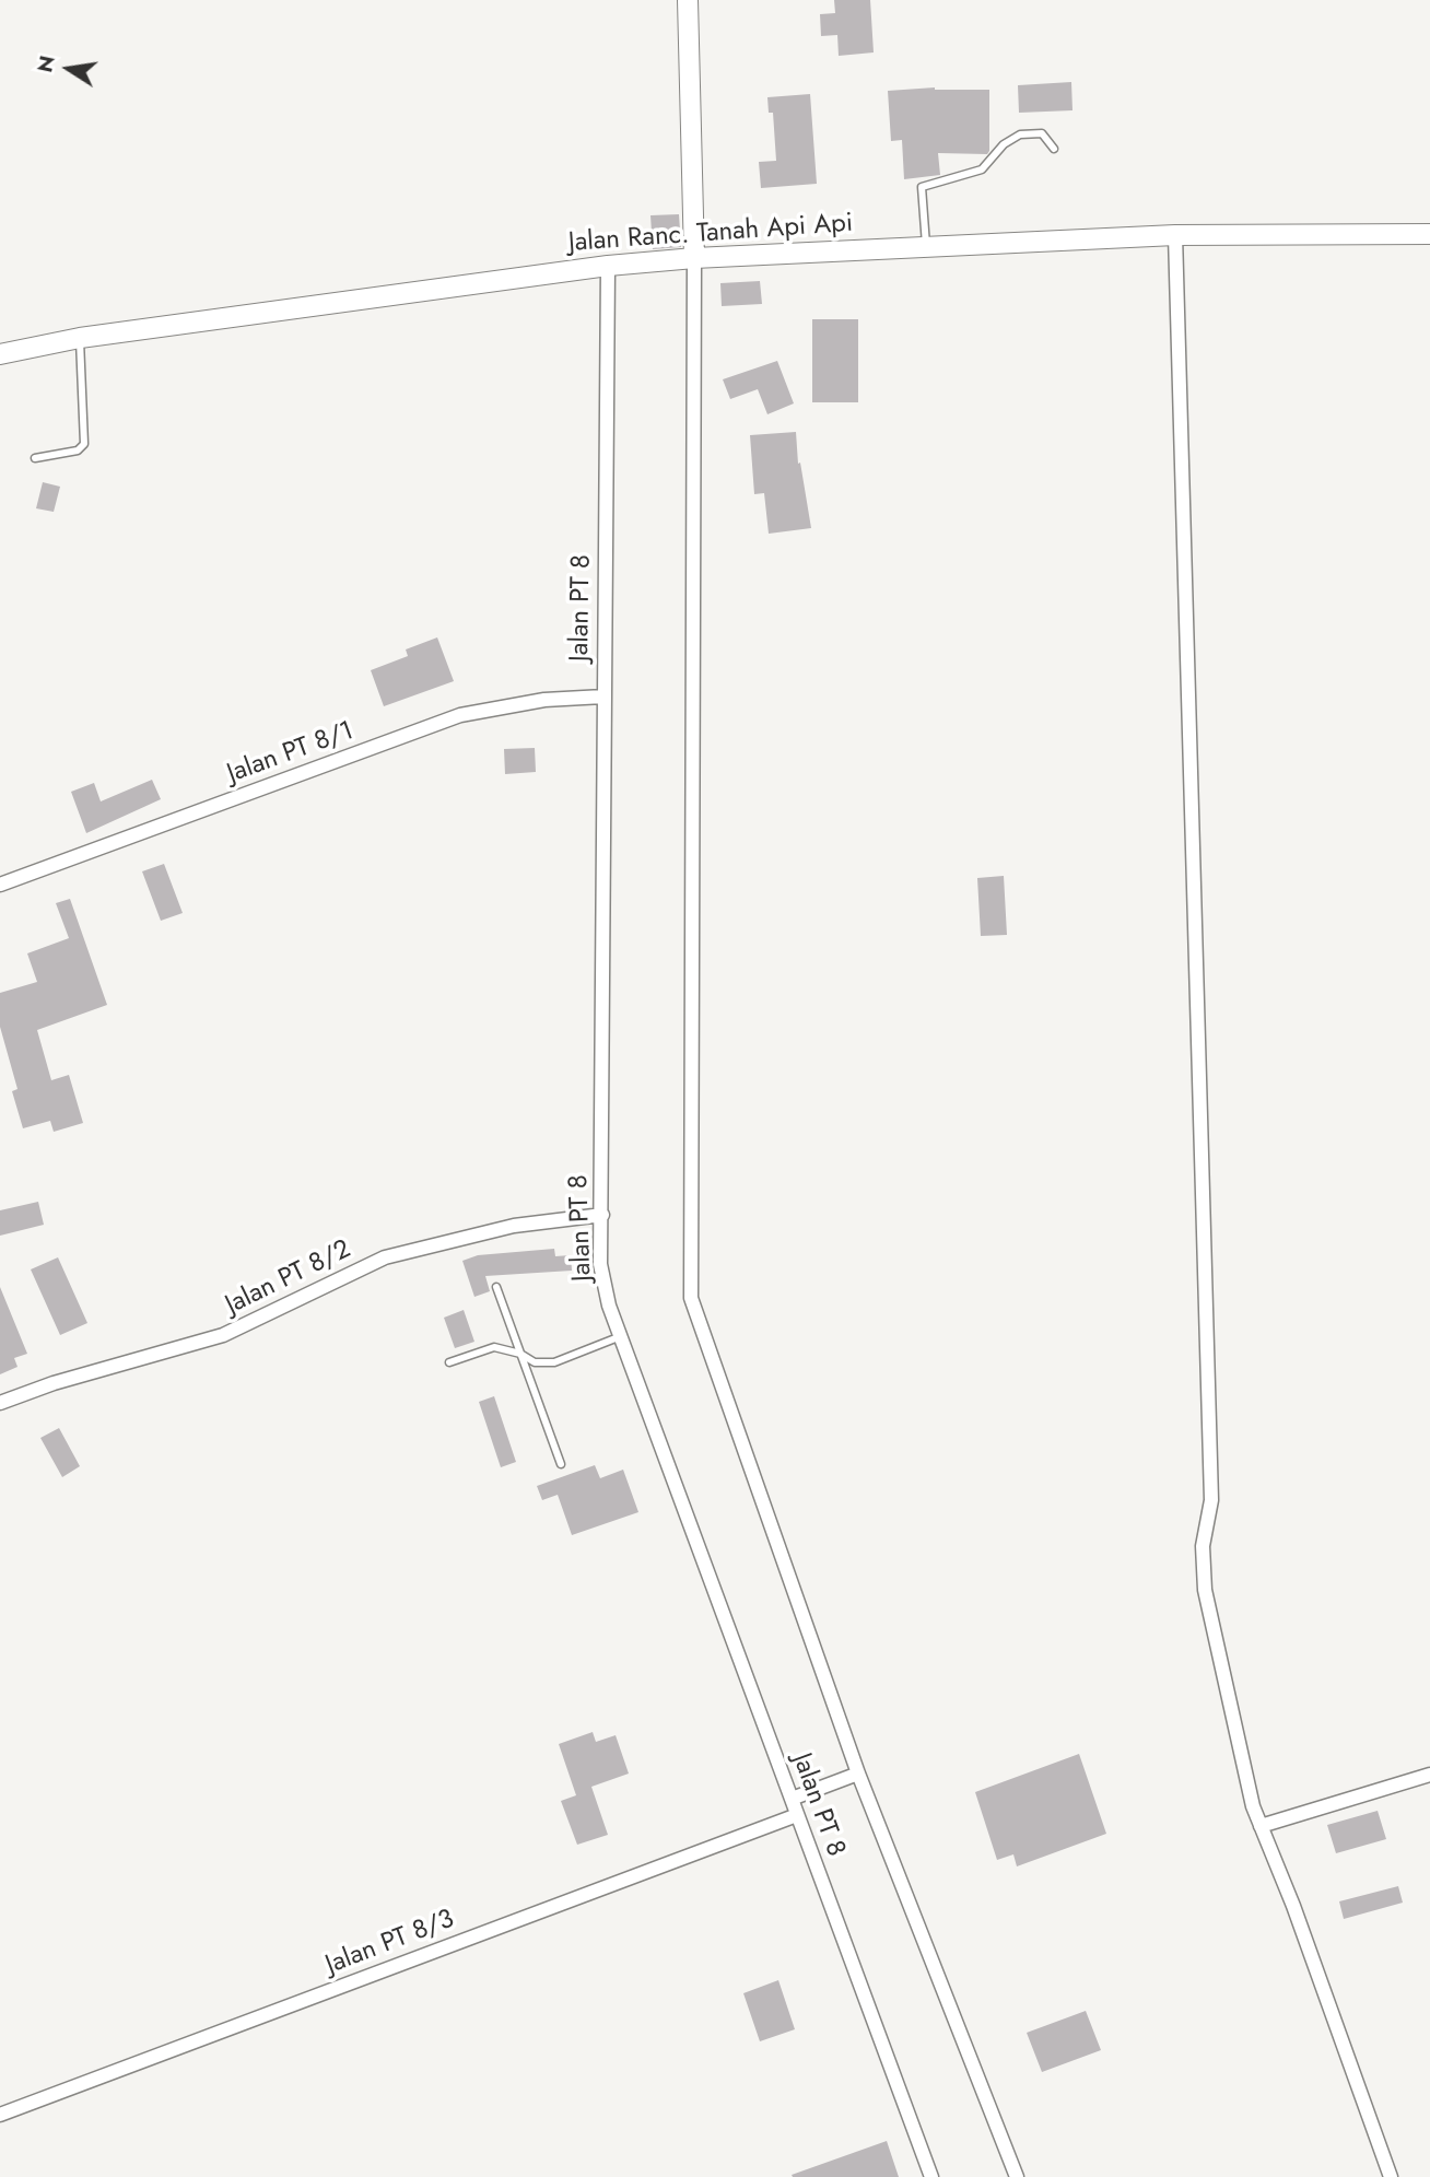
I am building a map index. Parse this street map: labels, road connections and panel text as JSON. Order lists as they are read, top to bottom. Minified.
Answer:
{"streets":{"street":["Jalan Ranc. Tanah Api Api","Jalan PT 8","Jalan PT 8/1","Jalan PT 8/2","Jalan PT 8/3"]},"crossings":[["Jalan Ranc. Tanah Api Api","Jalan PT 8"],["Jalan PT 8","Jalan PT 8/1"],["Jalan PT 8","Jalan PT 8/2"],["Jalan PT 8","Jalan PT 8/3"]],"north":"left"}
